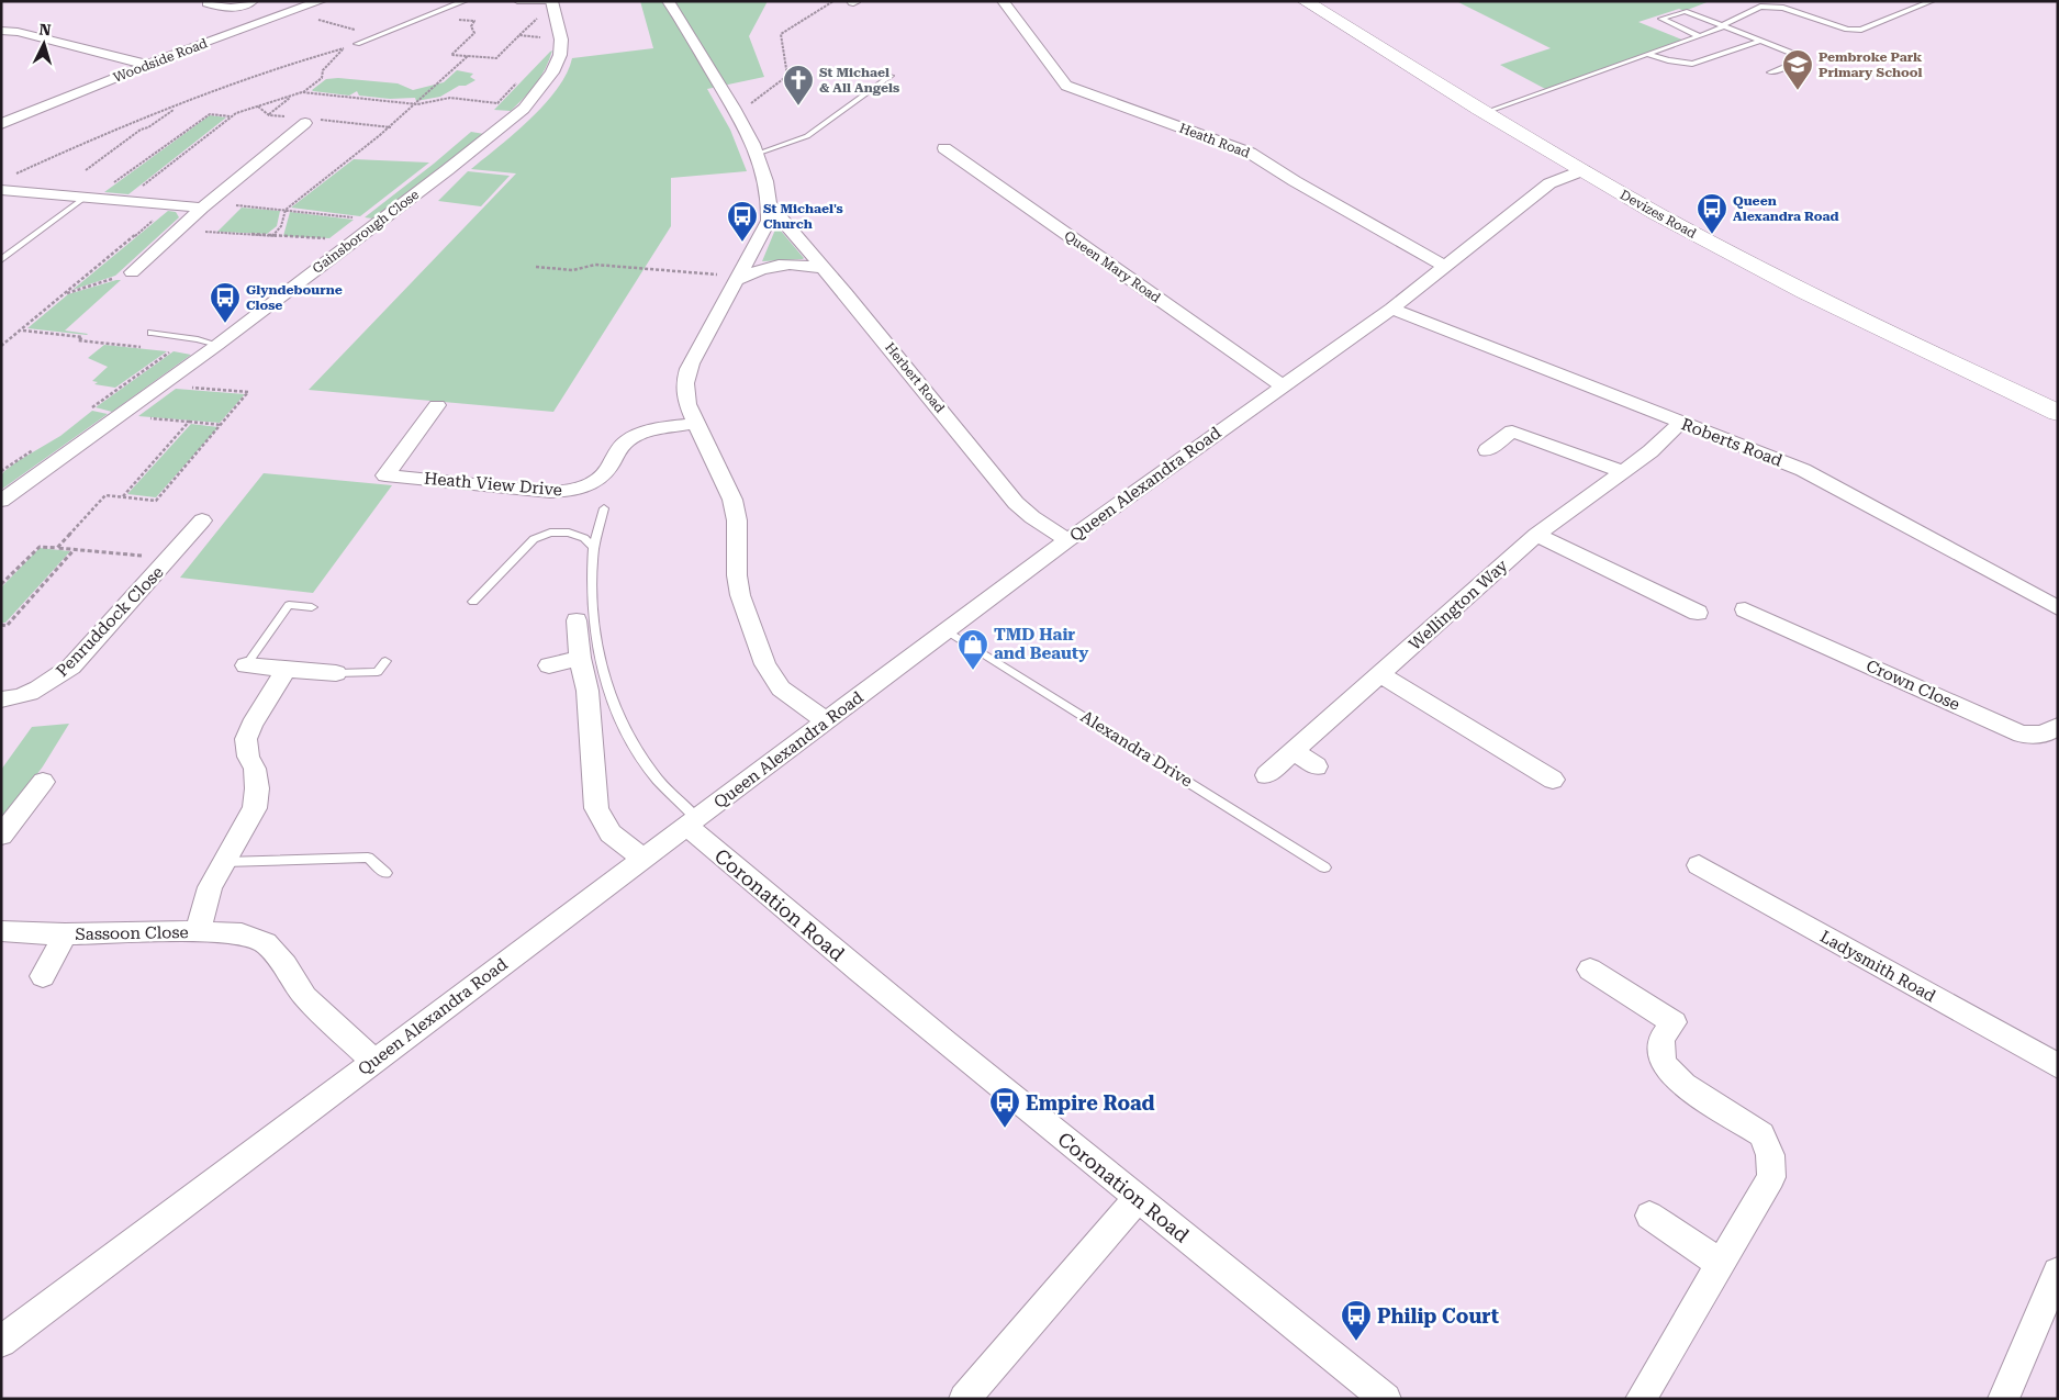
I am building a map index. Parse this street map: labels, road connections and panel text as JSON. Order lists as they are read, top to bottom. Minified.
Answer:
{"streets":{"main road":["Devizes Road"],"street":["Woodside Road","Heath Road","Gainsborough Close","Queen Mary Road","Herbert Road","Roberts Road","Heath View Drive","Queen Alexandra Road","Wellington Way","Penruddock Close","Crown Close","Coronation Road","Sassoon Close","Ladysmith Road"],"lane":["Alexandra Drive"]},"crossings":[["Heath Road","Queen Alexandra Road"],["Devizes Road","Queen Alexandra Road"],["Queen Mary Road","Queen Alexandra Road"],["Herbert Road","Queen Alexandra Road"],["Roberts Road","Queen Alexandra Road"],["Roberts Road","Wellington Way"],["Queen Alexandra Road","Alexandra Drive"],["Queen Alexandra Road","Coronation Road"],["Queen Alexandra Road","Sassoon Close"]],"places":{"school or university":["Pembroke Park Primary School"],"church":["St Michael & All Angels"],"bus stop":["Queen Alexandra Road","St Michael's Church","Glyndebourne Close","Empire Road","Philip Court"],"shop":["TMD Hair and Beauty"]},"north":"top"}
